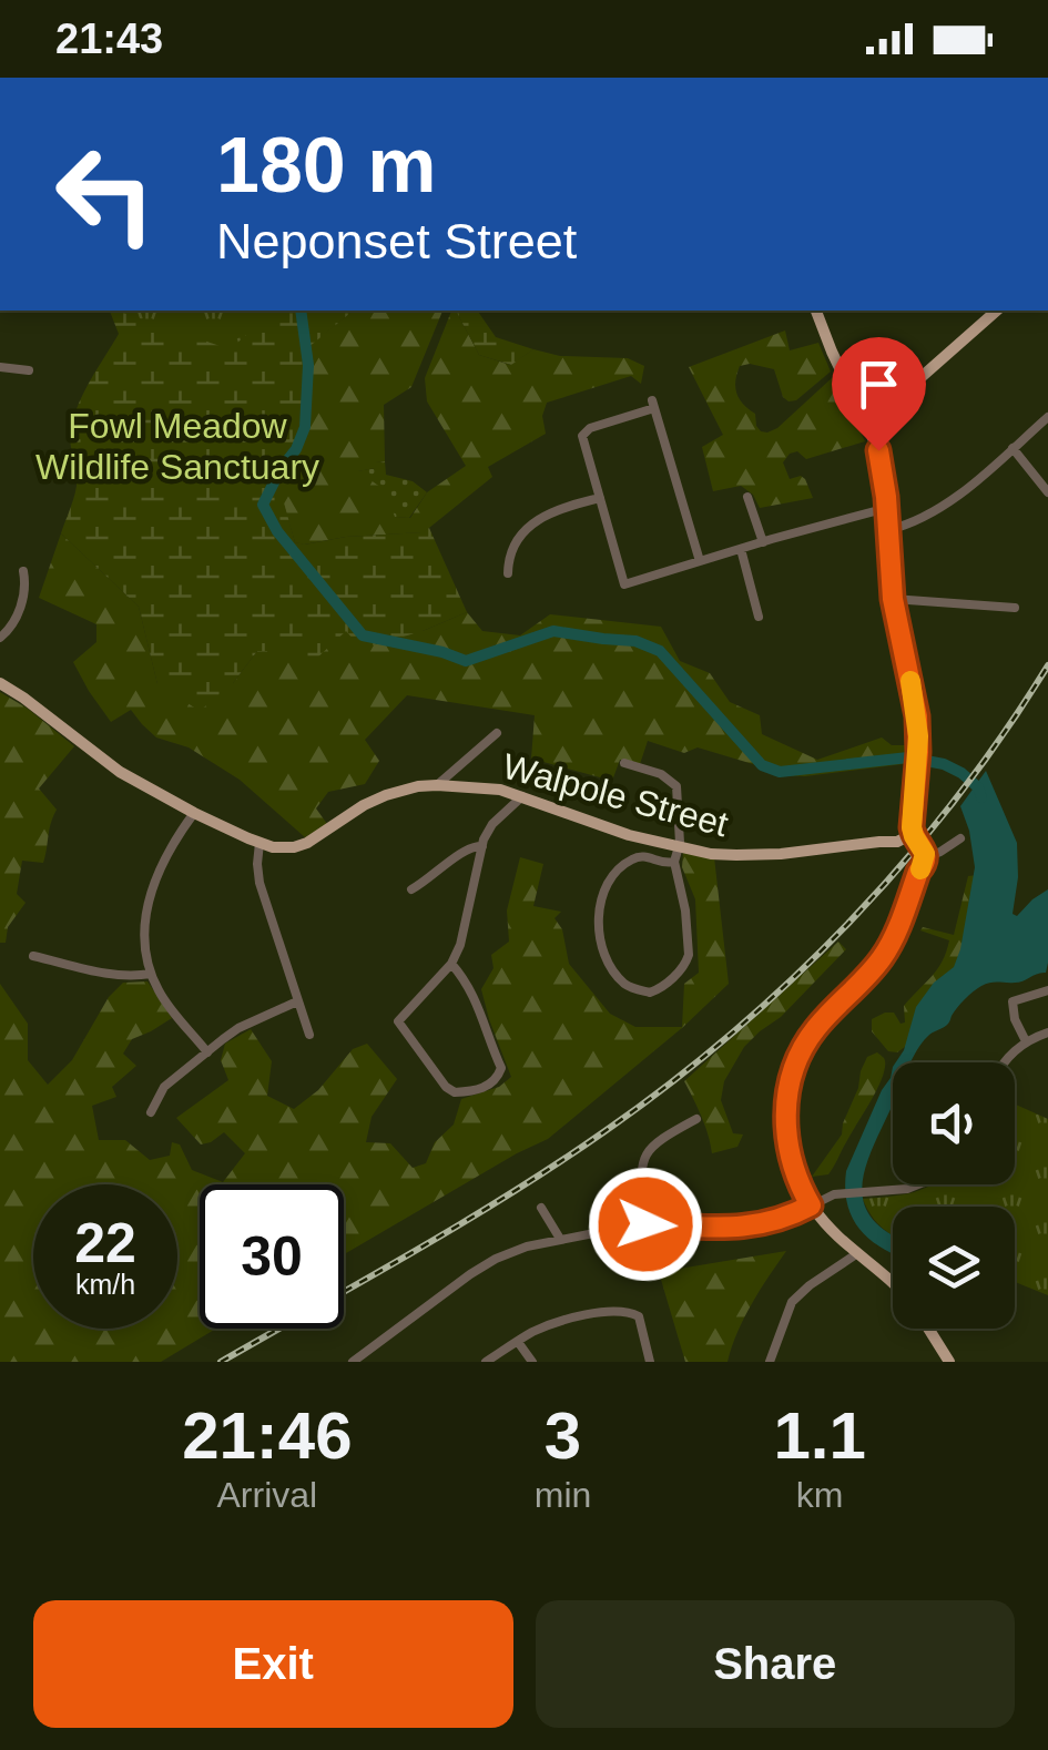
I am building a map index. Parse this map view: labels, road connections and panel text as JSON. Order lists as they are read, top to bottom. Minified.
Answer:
{"streets":{"main road":["Walpole Street"]},"parks":["Fowl Meadow Wildlife Sanctuary"],"page":{"status":"21:43","turn":["180 m","Neponset Street"],"speed":"22 km/h","limit":"30","eta":["21:46","Arrival","3","min","1.1","km"],"buttons":["Exit","Share"]}}
